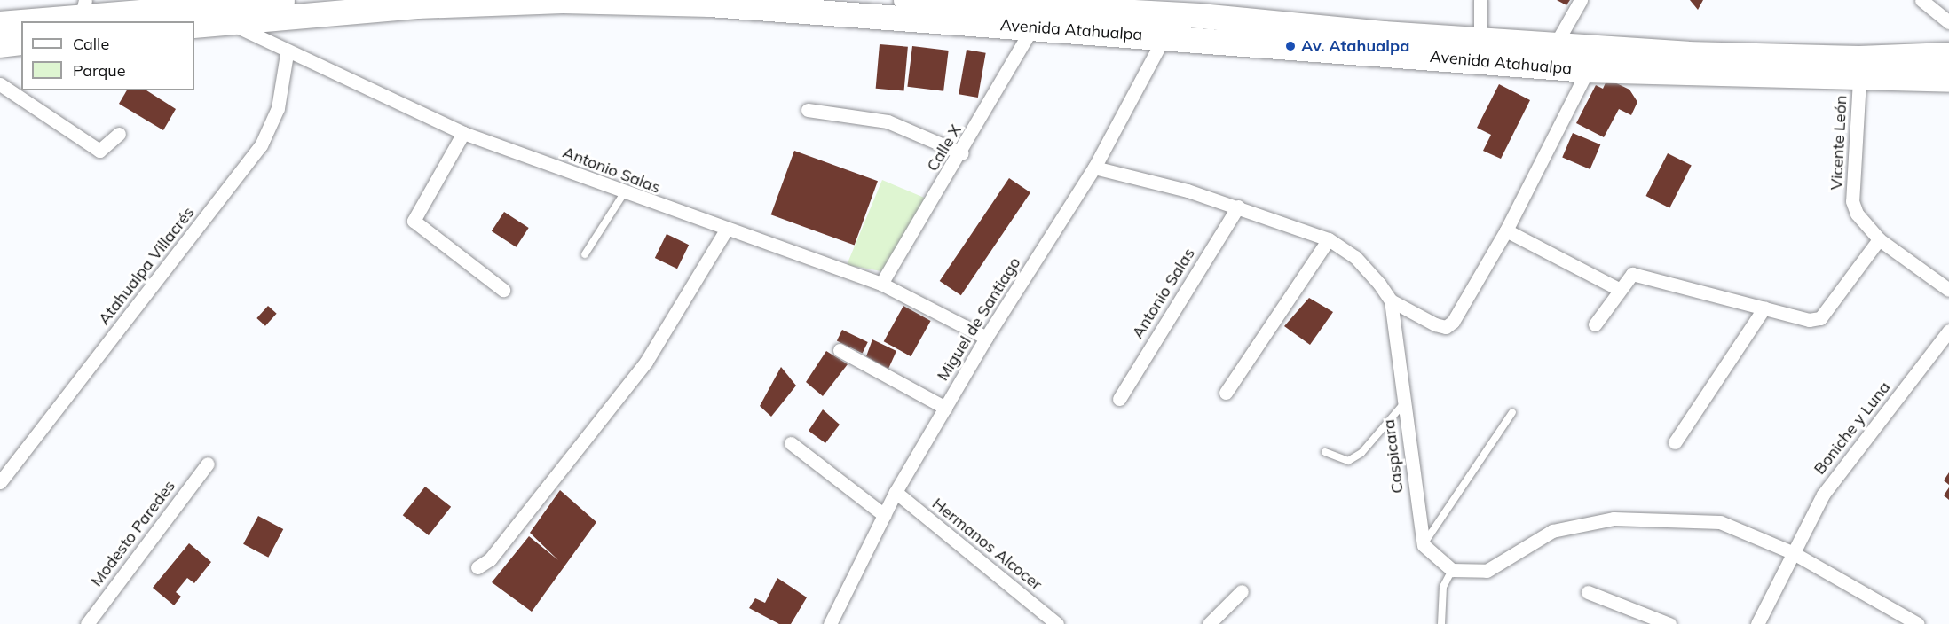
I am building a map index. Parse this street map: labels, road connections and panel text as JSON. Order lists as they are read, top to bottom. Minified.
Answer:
{"streets":{"highway":["Avenida Atahualpa"],"street":["Vicente León","Calle X","Antonio Salas","Atahualpa Villacrés","Miguel de Santiago","Boniche y Luna","Caspicara","Modesto Paredes","Hermanos Alcocer"]},"crossings":[["Avenida Atahualpa","Vicente León"],["Avenida Atahualpa","Calle X"],["Avenida Atahualpa","Antonio Salas"],["Avenida Atahualpa","Miguel de Santiago"],["Calle X","Antonio Salas"],["Antonio Salas","Atahualpa Villacrés"],["Antonio Salas","Miguel de Santiago"],["Miguel de Santiago","Hermanos Alcocer"]],"places":["Av. Atahualpa"],"legend":["Calle","Parque"]}
